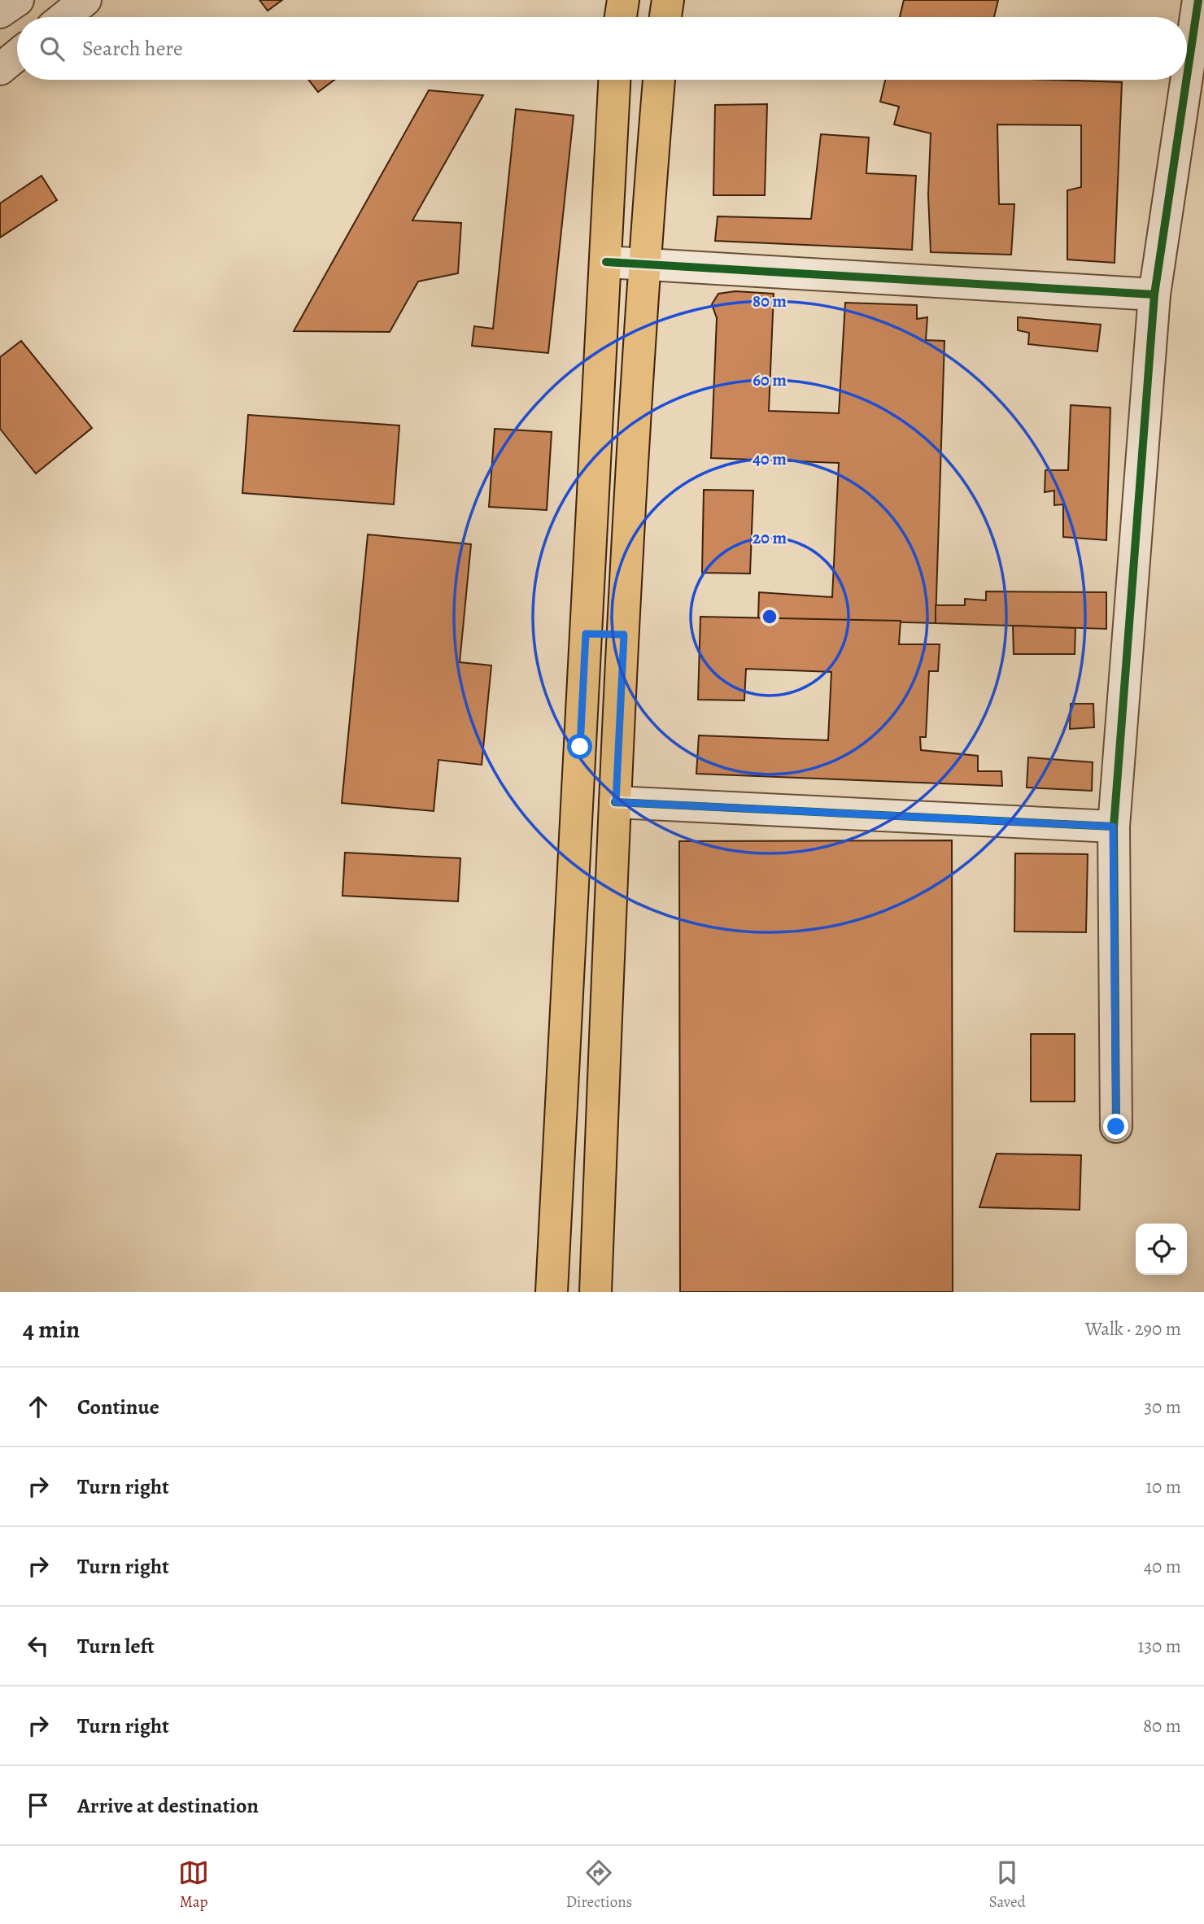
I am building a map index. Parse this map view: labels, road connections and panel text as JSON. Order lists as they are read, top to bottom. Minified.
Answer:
{"page":{"search":"Search here","heading":["4 min","Walk · 290 m"],"list":[["Continue","30 m"],["Turn right","10 m"],["Turn right","40 m"],["Turn left","130 m"],["Turn right","80 m"],"Arrive at destination"],"nav":["Map","Directions","Saved"]},"rings":["80 m","60 m","40 m","20 m"]}
